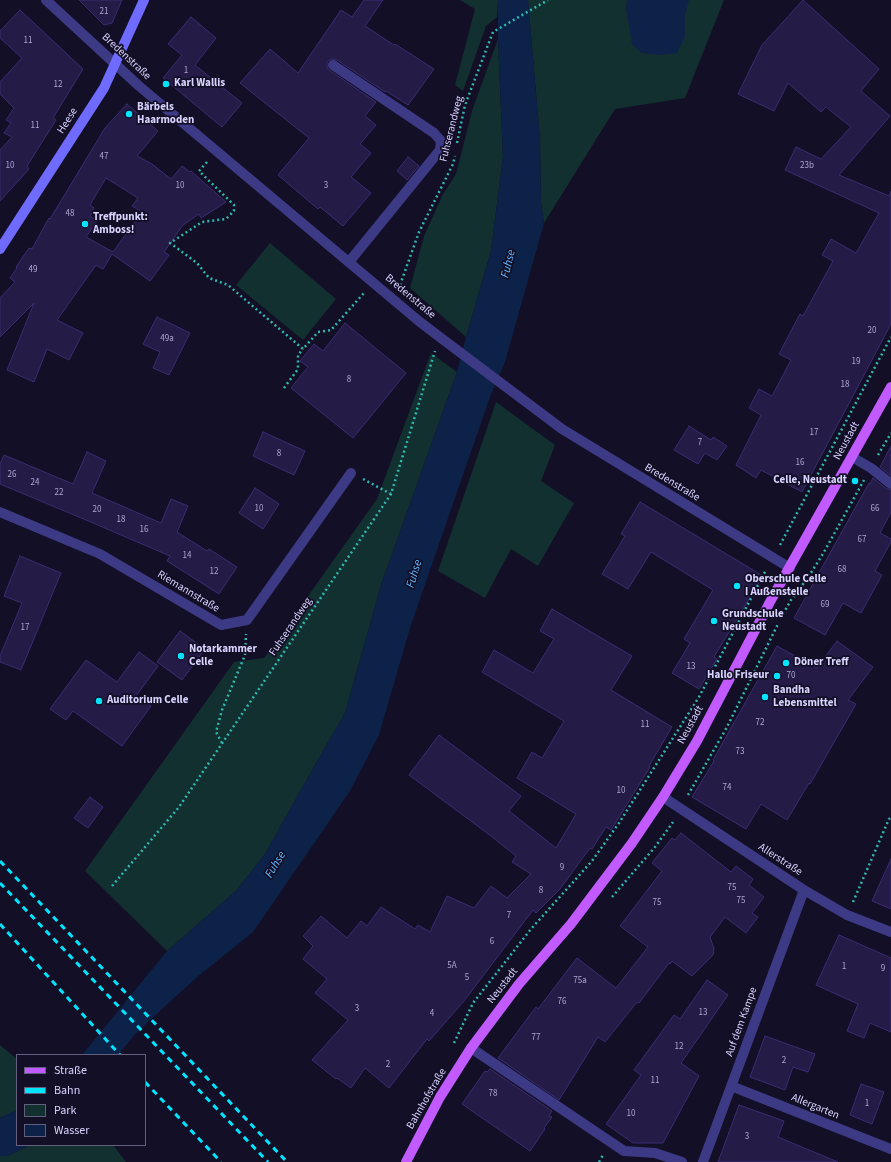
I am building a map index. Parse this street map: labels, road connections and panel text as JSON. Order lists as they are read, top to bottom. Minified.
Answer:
{"streets":{"main road":["Neustadt","Bahnhofstraße"],"street":["Bredenstraße","Heese","Riemannstraße","Allerstraße","Auf dem Kampe","Allergarten"],"path":["Fuhserandweg"]},"crossings":[["Bredenstraße","Heese"],["Bredenstraße","Neustadt"],["Neustadt","Allerstraße"],["Neustadt","Bahnhofstraße"],["Allerstraße","Auf dem Kampe"],["Auf dem Kampe","Allergarten"]],"water":["Fuhse"],"places":["Karl Wallis","Bärbels Haarmoden","Treffpunkt: Amboss!","Celle, Neustadt","Oberschule Celle I Außenstelle","Grundschule Neustadt","Notarkammer Celle","Döner Treff","Hallo Friseur","Bandha Lebensmittel","Auditorium Celle"],"house_numbers":["21","11","1","12","11","47","10","23b","10","3","48","49","20","49a","19","8","18","17","7","8","16","26","24","22","10","66","20","18","16","67","14","68","12","69","17","13","70","72","11","73","74","10","9","75","8","75","75","7","6","5A","1","9","5","75a","76","3","13","4","77","12","2","2","11","78","1","10","3"],"legend":["Straße","Bahn","Park","Wasser"]}
